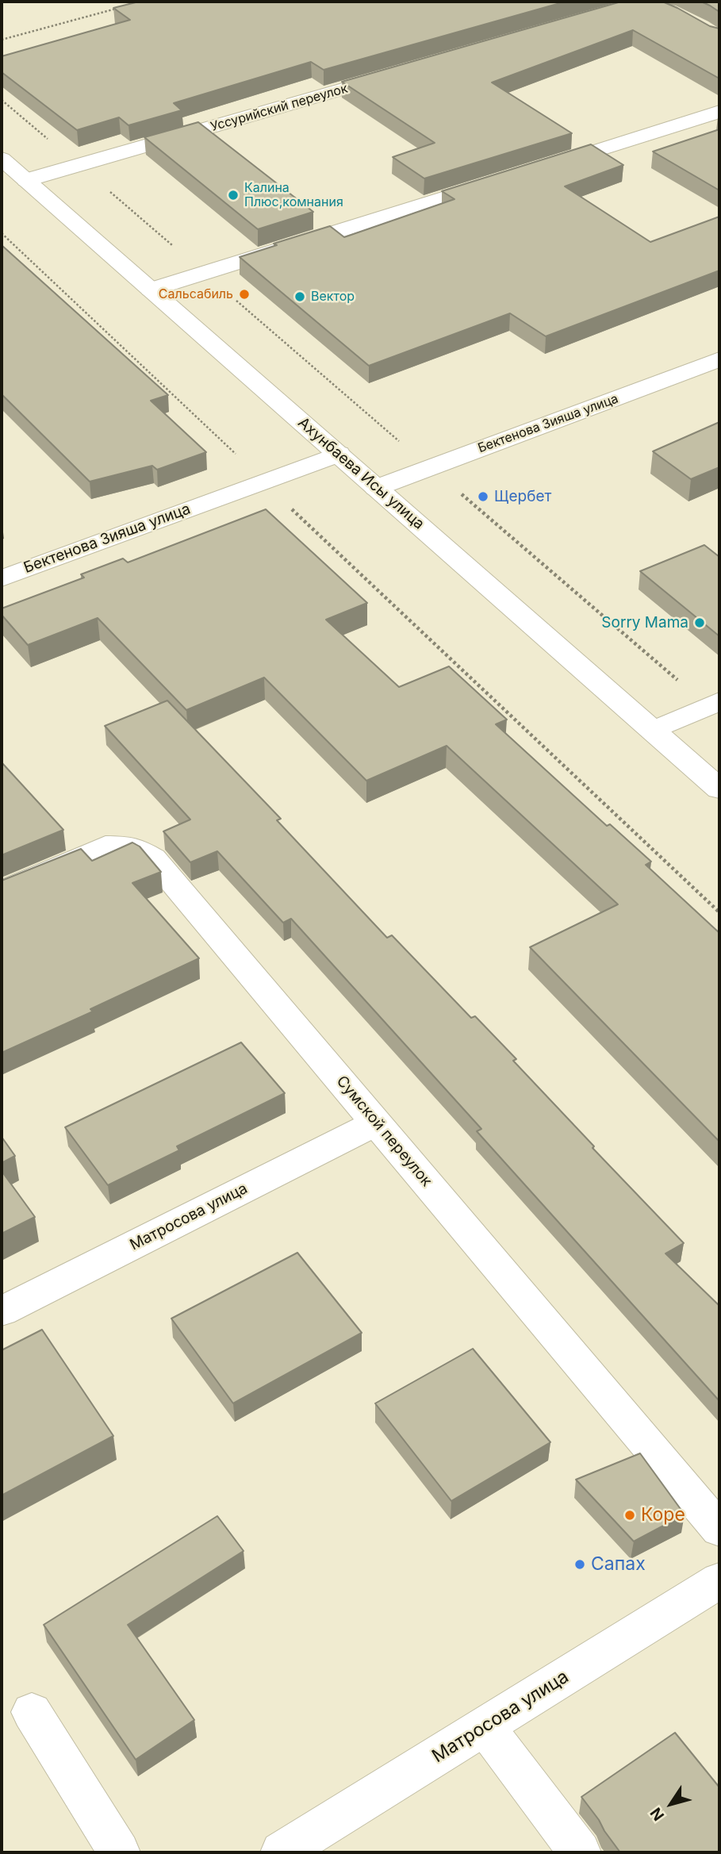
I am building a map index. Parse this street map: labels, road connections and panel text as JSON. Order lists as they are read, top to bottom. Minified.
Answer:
{"streets":{"street":["Уссурийский переулок","Бектенова Зияша улица","Ахунбаева Исы улица","Сумской переулок","Матросова улица"]},"crossings":[["Уссурийский переулок","Ахунбаева Исы улица"],["Бектенова Зияша улица","Ахунбаева Исы улица"],["Сумской переулок","Матросова улица"]],"places":["Калина Плюс,комнания","Сальсабиль","Вектор","Щербет","Sorry Mama","Коре","Сапах"],"north":"bottom left"}
